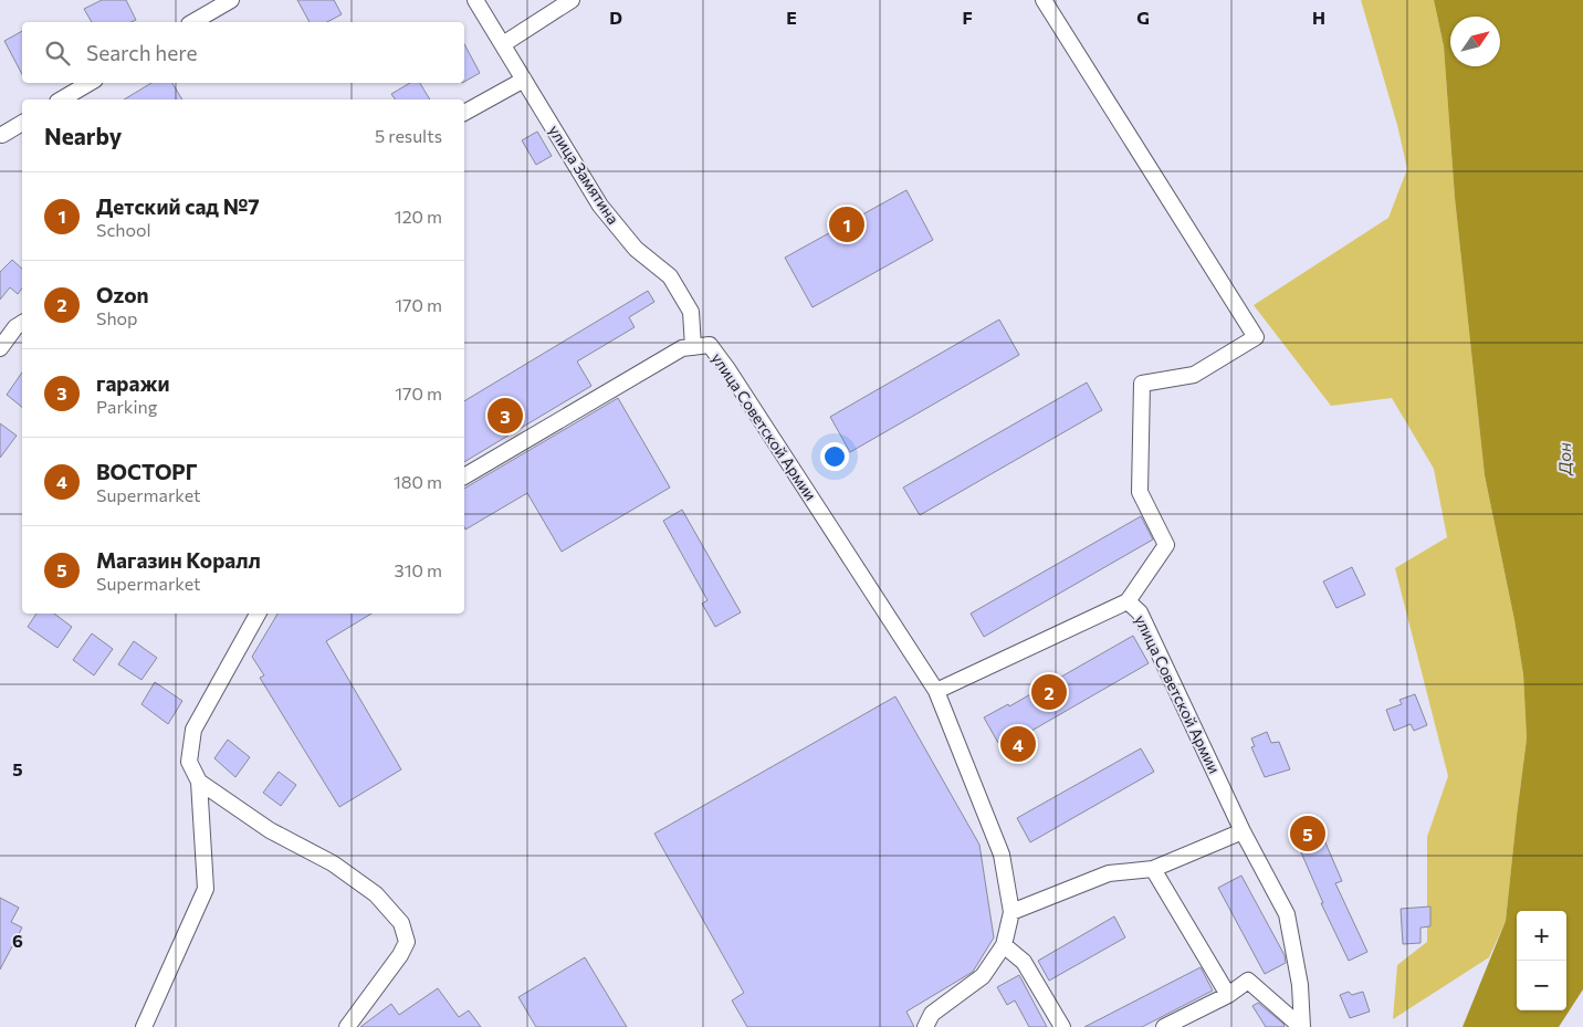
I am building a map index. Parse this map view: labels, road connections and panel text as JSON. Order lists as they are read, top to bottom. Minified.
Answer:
{"streets":{"street":["улица Замятина","улица Советской Армии"]},"crossings":[["улица Замятина","улица Советской Армии"]],"water":["Дон"],"north":"top right","page":{"search":"Search here","heading":["Nearby","5 results"],"list":[{"mark":"1","name":"Детский сад №7","note":"School","value":"120 m"},{"mark":"2","name":"Ozon","note":"Shop","value":"170 m"},{"mark":"3","name":"гаражи","note":"Parking","value":"170 m"},{"mark":"4","name":"ВОСТОРГ","note":"Supermarket","value":"180 m"},{"mark":"5","name":"Магазин Коралл","note":"Supermarket","value":"310 m"}],"pins":["1","3","2","4","5"],"map_buttons":["+","−"]},"grid":{"columns":["D","E","F","G","H"],"rows":["5","6"]}}
